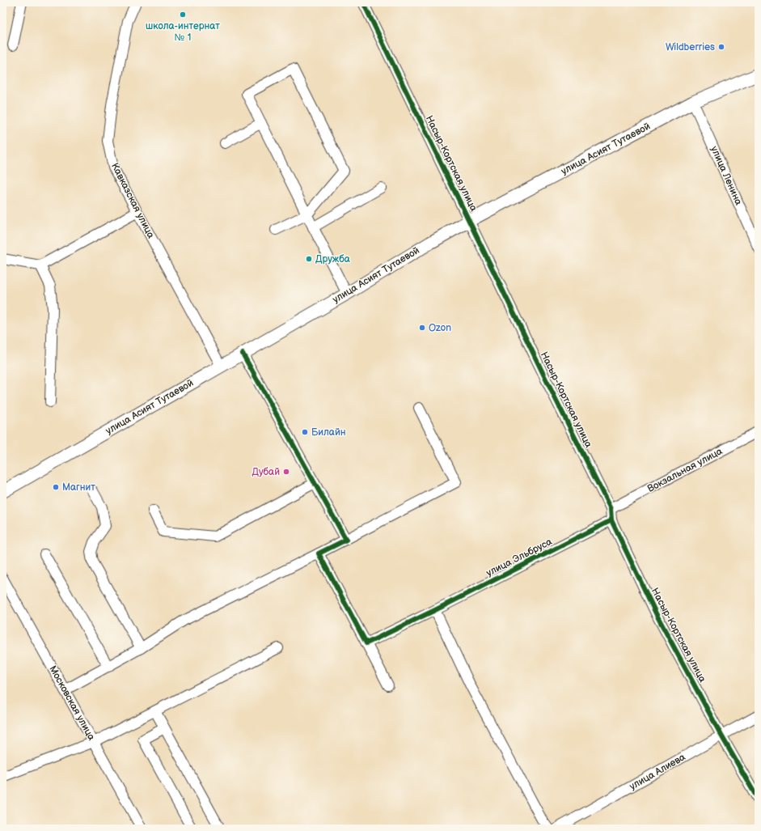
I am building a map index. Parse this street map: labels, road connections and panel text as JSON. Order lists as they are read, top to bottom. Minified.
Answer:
{"streets":{"main road":["улица Асият Тутаевой"],"street":["Насыр-Кортская улица","улица Ленина","Кавказская улица","Вокзальная улица","улица Эльбруса","Московская улица","улица Алиева"]},"crossings":[["улица Асият Тутаевой","Насыр-Кортская улица"],["улица Асият Тутаевой","улица Ленина"],["улица Асият Тутаевой","Кавказская улица"],["Насыр-Кортская улица","Вокзальная улица"],["Насыр-Кортская улица","улица Эльбруса"],["Насыр-Кортская улица","улица Алиева"]],"places":["школа-интернат № 1","Wildberries","Дружба","Ozon","Билайн","Дубай","Магнит"]}
